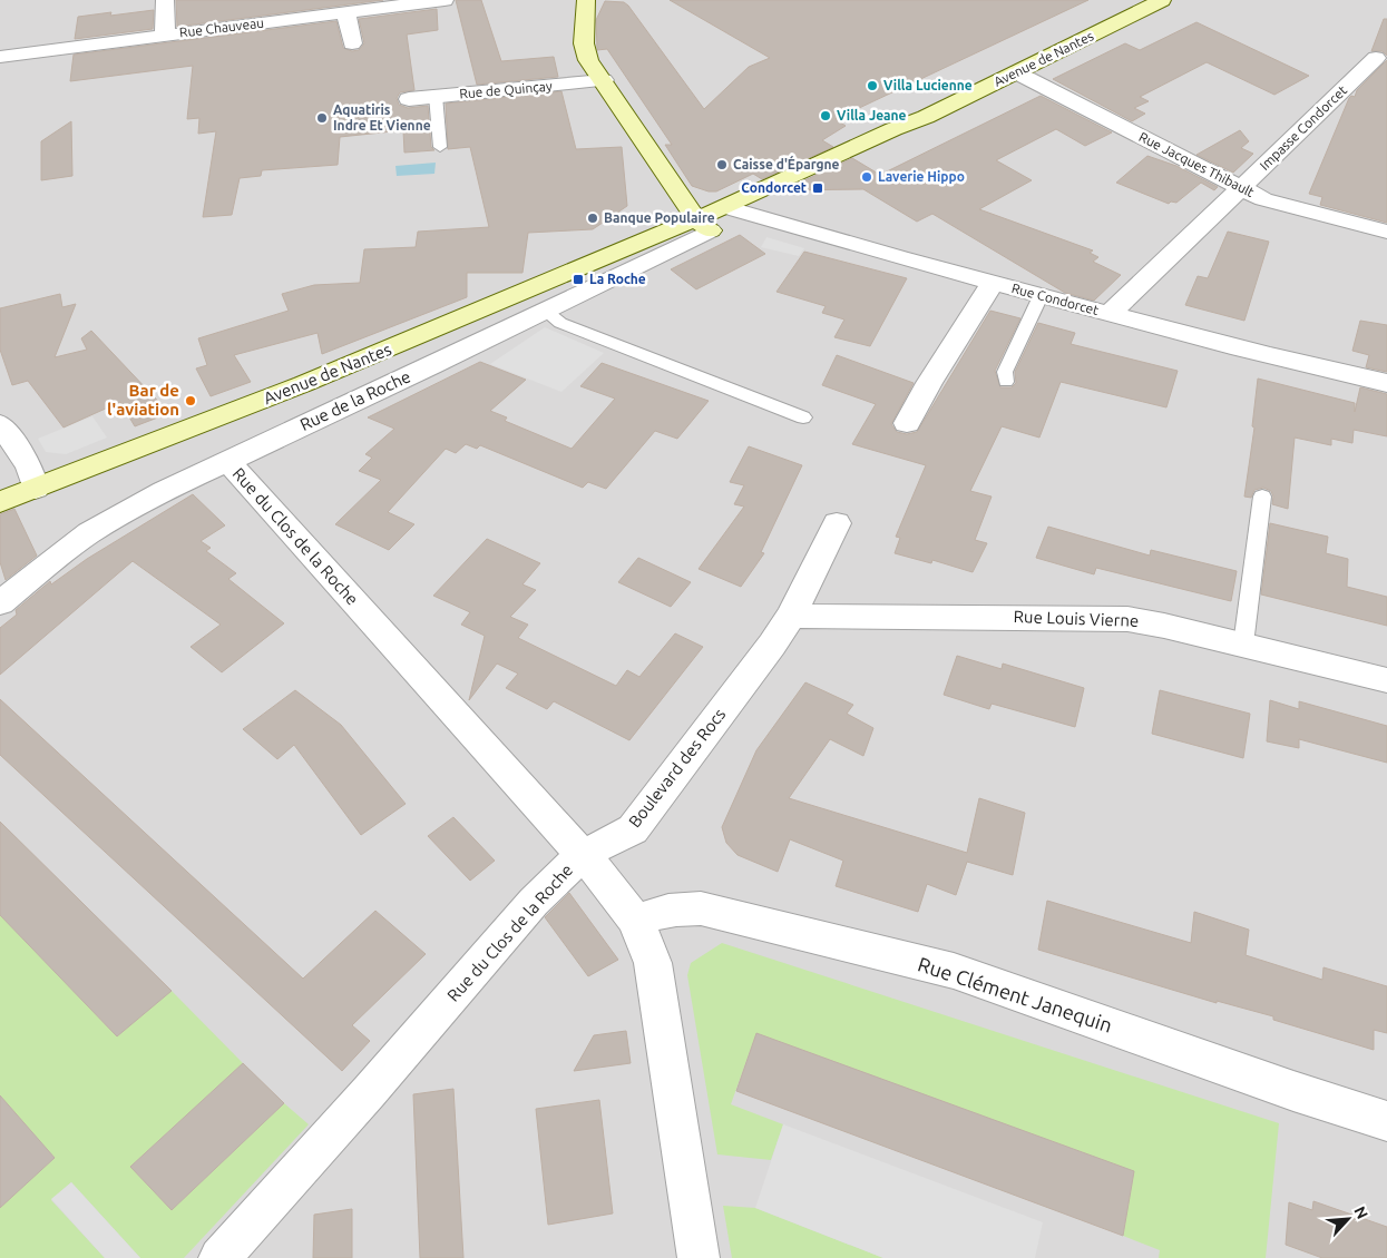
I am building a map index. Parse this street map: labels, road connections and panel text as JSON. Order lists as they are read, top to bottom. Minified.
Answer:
{"streets":{"main road":["Avenue de Nantes"],"street":["Rue Chauveau","Rue de Quinçay","Impasse Condorcet","Rue Jacques Thibault","Rue Condorcet","Rue de la Roche","Rue du Clos de la Roche","Rue Louis Vierne","Boulevard des Rocs","Rue Clément Janequin"]},"crossings":[["Avenue de Nantes","Rue Jacques Thibault"],["Avenue de Nantes","Rue Condorcet"],["Avenue de Nantes","Rue de la Roche"],["Impasse Condorcet","Rue Jacques Thibault"],["Impasse Condorcet","Rue Condorcet"],["Rue de la Roche","Rue du Clos de la Roche"],["Rue du Clos de la Roche","Boulevard des Rocs"],["Rue Louis Vierne","Boulevard des Rocs"]],"places":{"other":["Villa Lucienne","Villa Jeane","Aquatiris Indre Et Vienne","Caisse d'Épargne","Laverie Hippo","Banque Populaire","Bar de l'aviation"],"transit":["Condorcet","La Roche"]},"north":"top right"}
